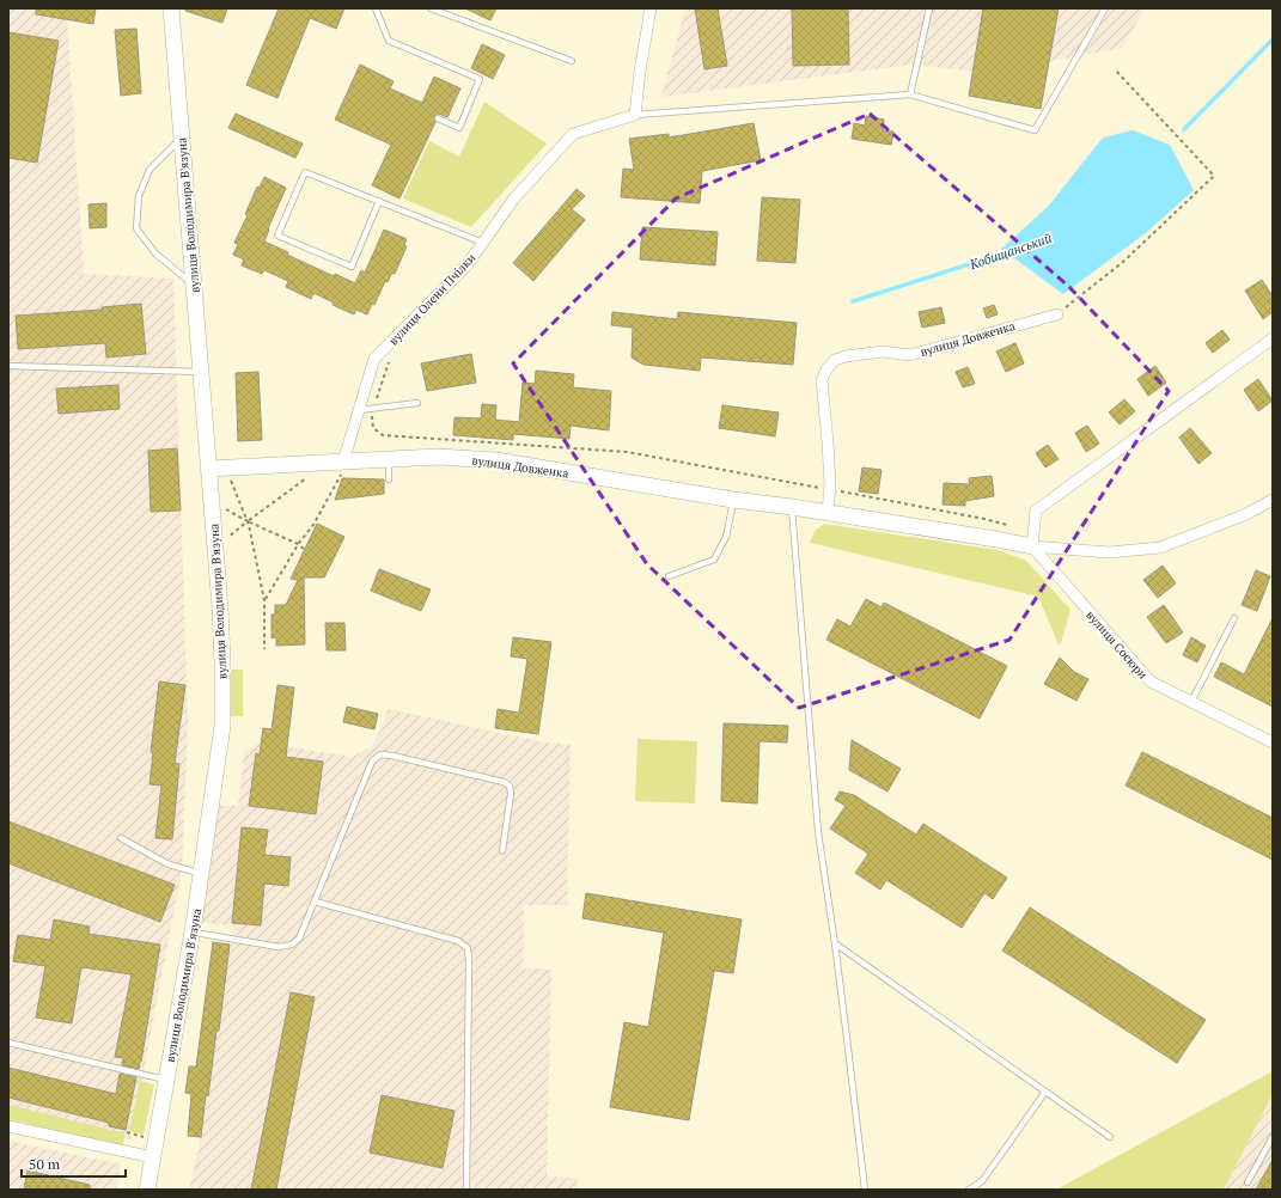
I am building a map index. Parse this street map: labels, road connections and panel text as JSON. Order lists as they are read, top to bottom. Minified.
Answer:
{"streets":{"main road":["вулиця Володимира В'язуна","вулиця Довженка"],"street":["вулиця Олени Пчілки","вулиця Сосюри"]},"crossings":[["вулиця Володимира В'язуна","вулиця Довженка"],["вулиця Олени Пчілки","вулиця Довженка"],["вулиця Довженка","вулиця Сосюри"]],"water":["Кобищанський"],"scale_bar":"50 m"}
